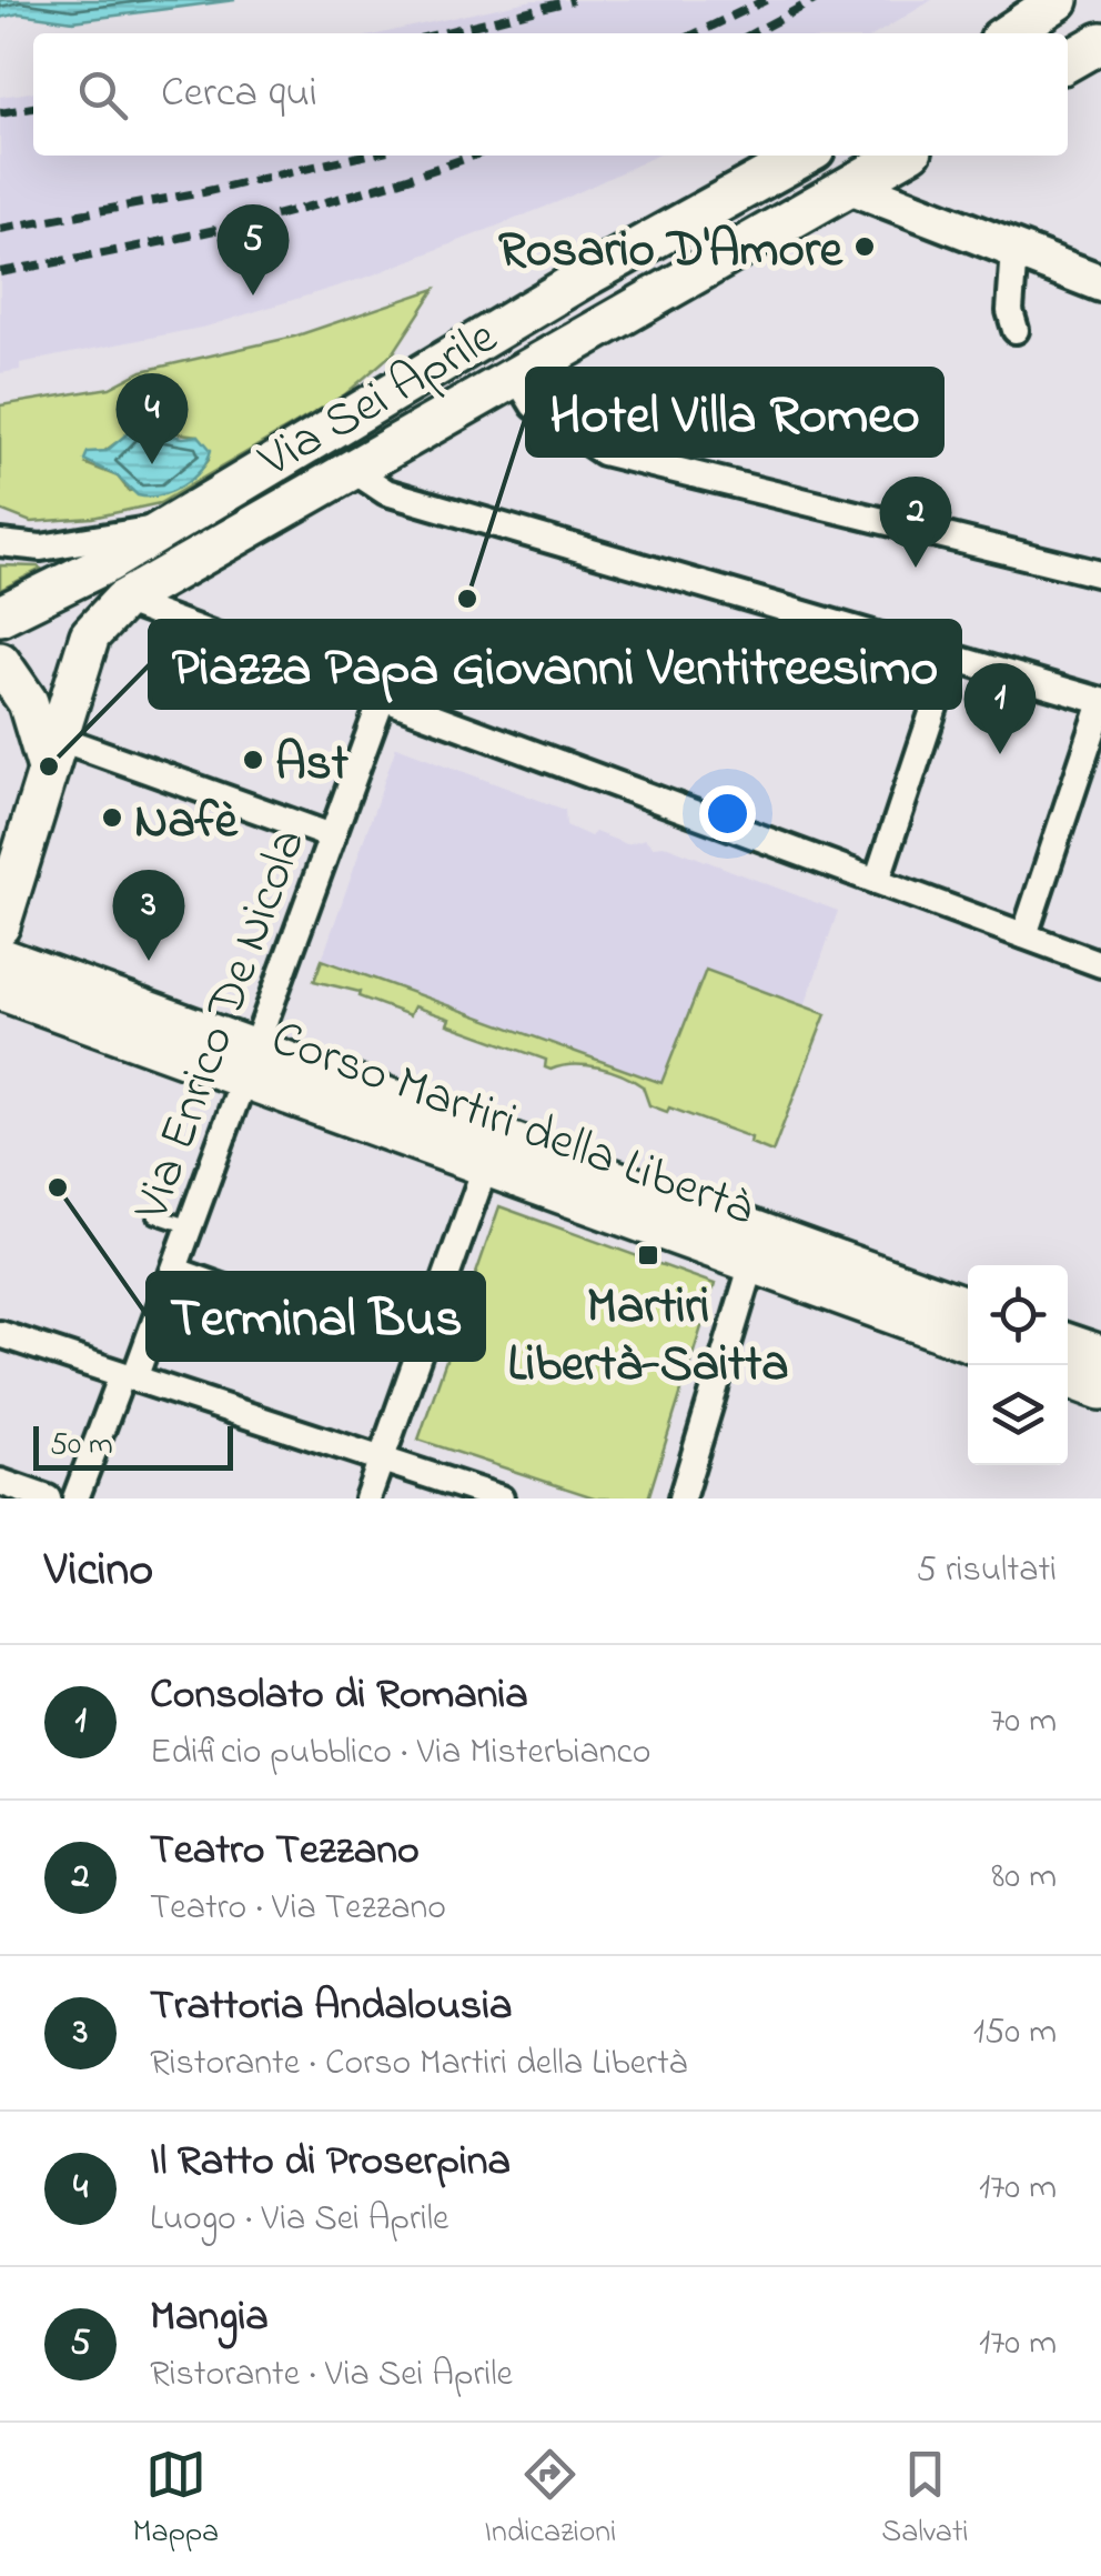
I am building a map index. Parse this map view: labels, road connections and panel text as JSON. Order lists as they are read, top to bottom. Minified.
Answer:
{"streets":{"main road":["Via Sei Aprile","Corso Martiri della Libertà"],"street":["Via Enrico De Nicola"]},"crossings":[["Via Enrico De Nicola","Corso Martiri della Libertà"]],"places":{"other":["Rosario D'Amore","Hotel Villa Romeo","Ast","Piazza Papa Giovanni Ventitreesimo","Nafè","Terminal Bus"],"transit":["Martiri Libertà-Saitta"]},"scale_bar":"50 m","page":{"search":"Cerca qui","pins":["5","4","2","1","3"],"scale":"50 m","heading":["Vicino","5 risultati"],"list":[{"mark":"1","name":"Consolato di Romania","note":"Edificio pubblico · Via Misterbianco","value":"70 m"},{"mark":"2","name":"Teatro Tezzano","note":"Teatro · Via Tezzano","value":"80 m"},{"mark":"3","name":"Trattoria Andalousia","note":"Ristorante · Corso Martiri della Libertà","value":"150 m"},{"mark":"4","name":"Il Ratto di Proserpina","note":"Luogo · Via Sei Aprile","value":"170 m"},{"mark":"5","name":"Mangia","note":"Ristorante · Via Sei Aprile","value":"170 m"}],"nav":["Mappa","Indicazioni","Salvati"]}}
